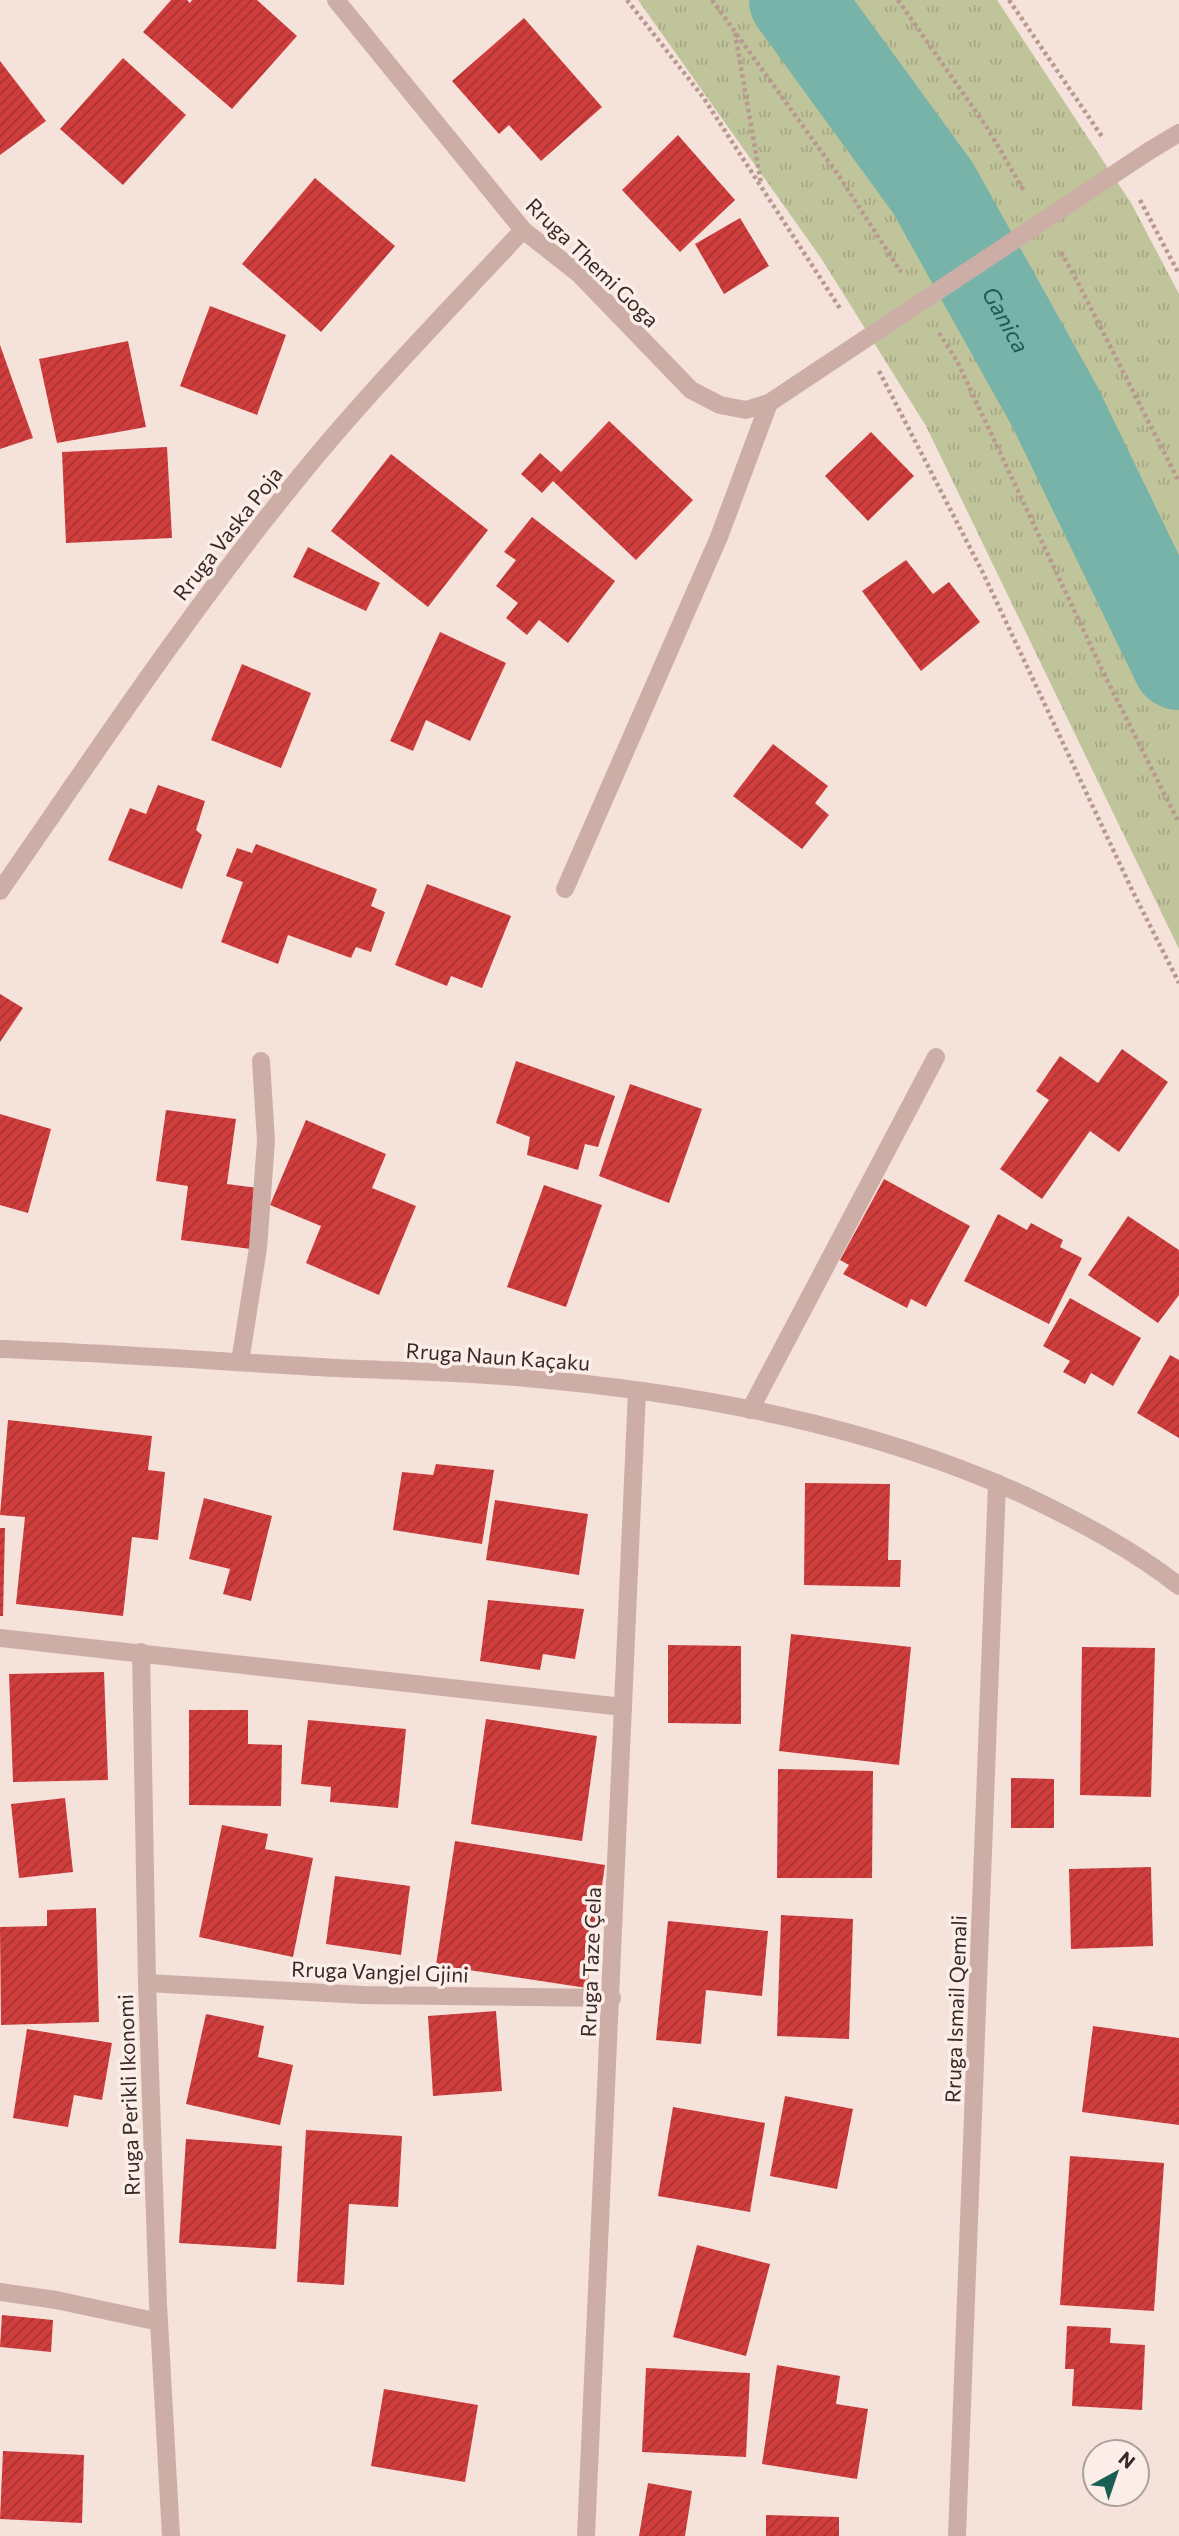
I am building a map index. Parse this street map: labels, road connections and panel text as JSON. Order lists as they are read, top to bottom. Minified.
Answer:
{"streets":{"street":["Rruga Themi Goga","Rruga Vaska Poja","Rruga Naun Kaçaku","Rruga Taze Çela","Rruga Vangjel Gjini","Rruga Ismail Qemali","Rruga Perikli Ikonomi"]},"crossings":[["Rruga Themi Goga","Rruga Vaska Poja"],["Rruga Naun Kaçaku","Rruga Taze Çela"],["Rruga Naun Kaçaku","Rruga Ismail Qemali"],["Rruga Taze Çela","Rruga Vangjel Gjini"],["Rruga Vangjel Gjini","Rruga Perikli Ikonomi"]],"water":["Ganica"],"north":"top right"}
